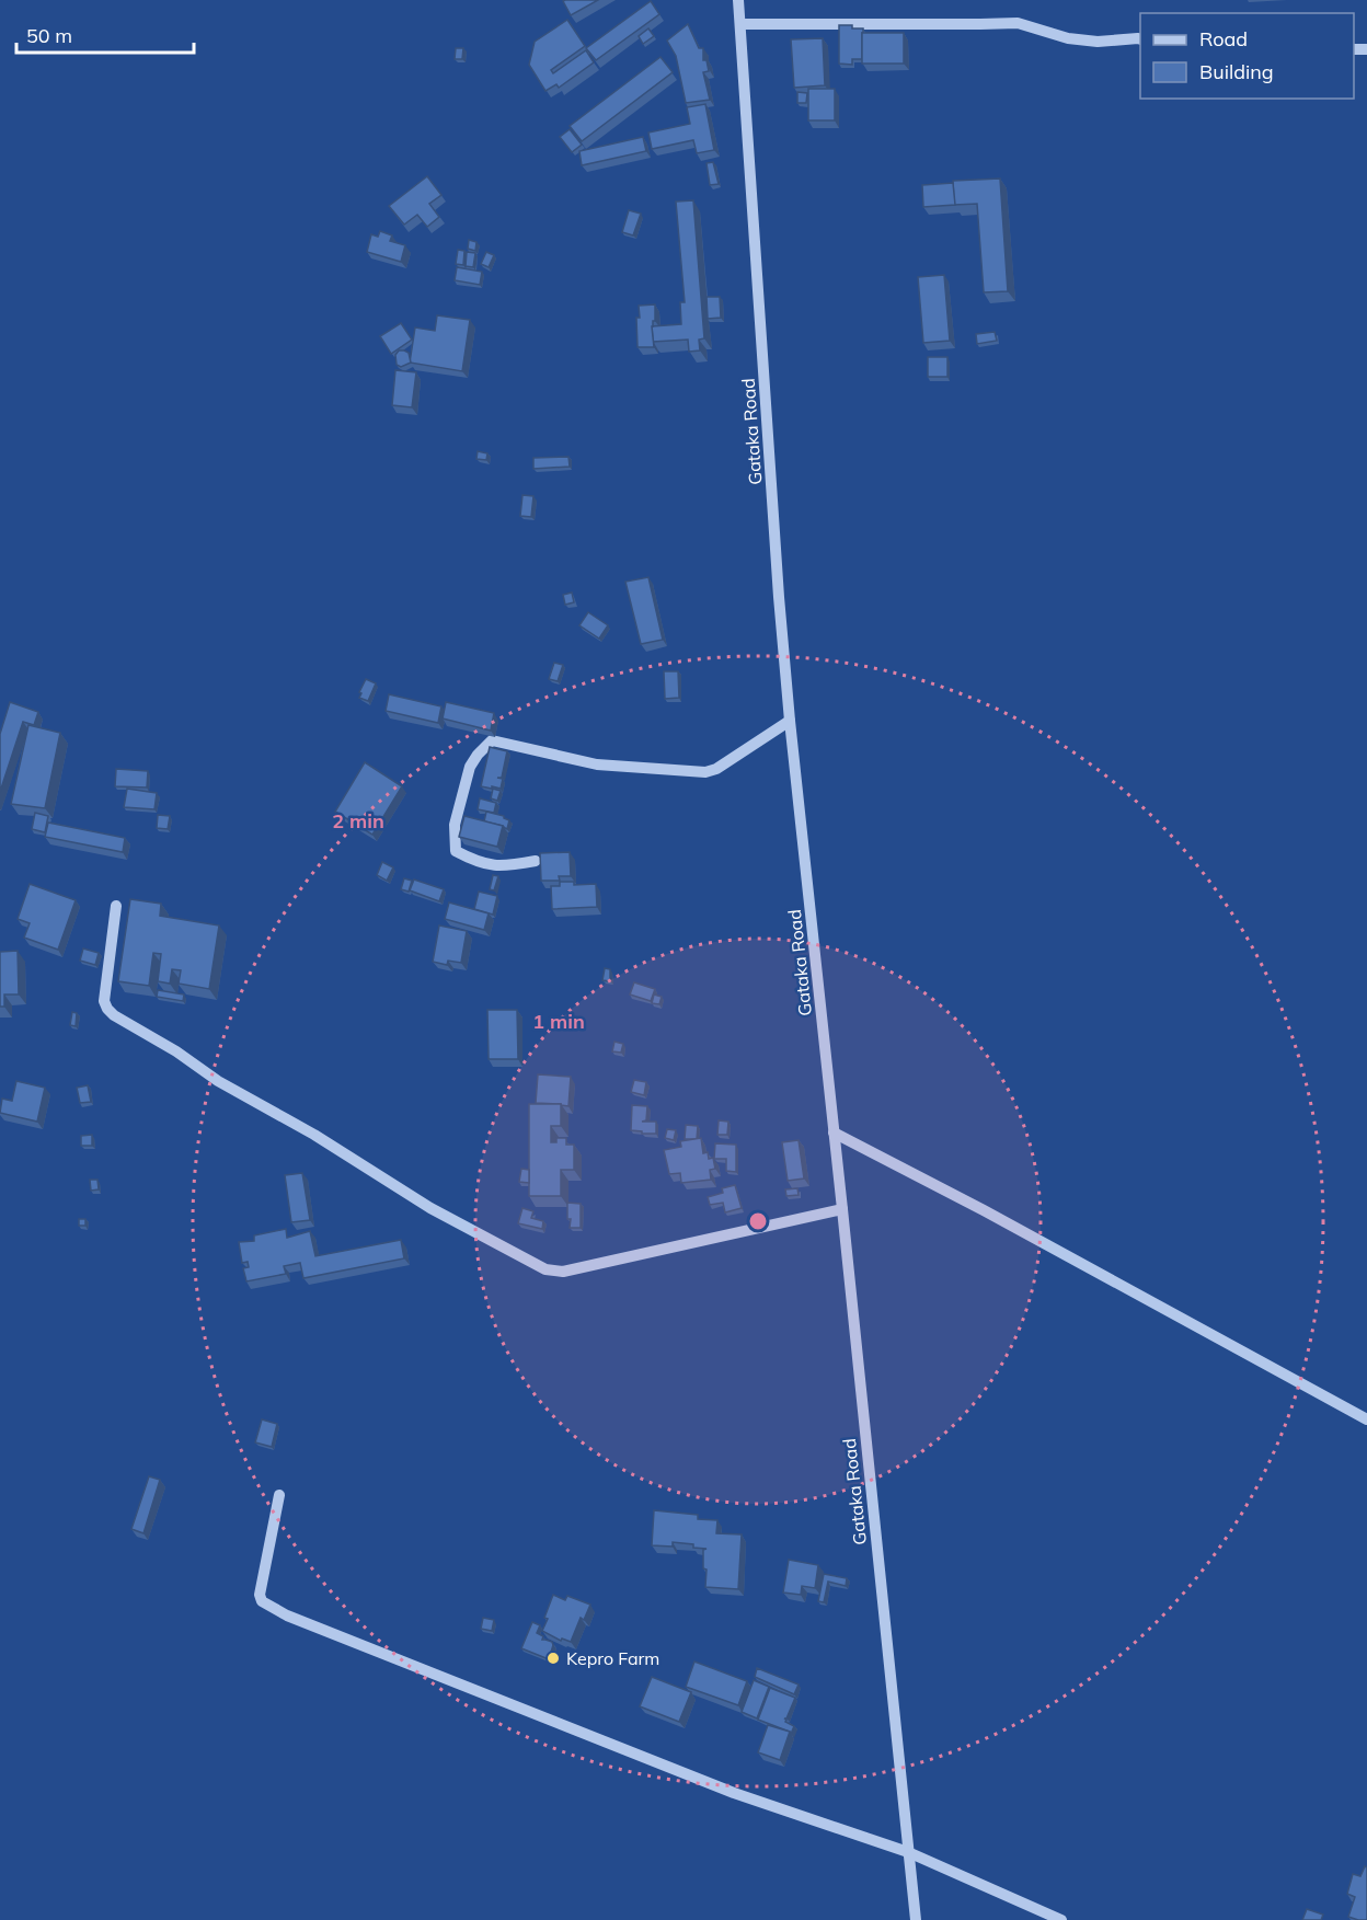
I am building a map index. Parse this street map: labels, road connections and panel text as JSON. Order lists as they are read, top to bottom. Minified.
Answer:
{"streets":{"street":["Gataka Road"]},"places":["Kepro Farm"],"legend":["Road","Building"],"scale_bar":"50 m","rings":["2 min","1 min"]}
